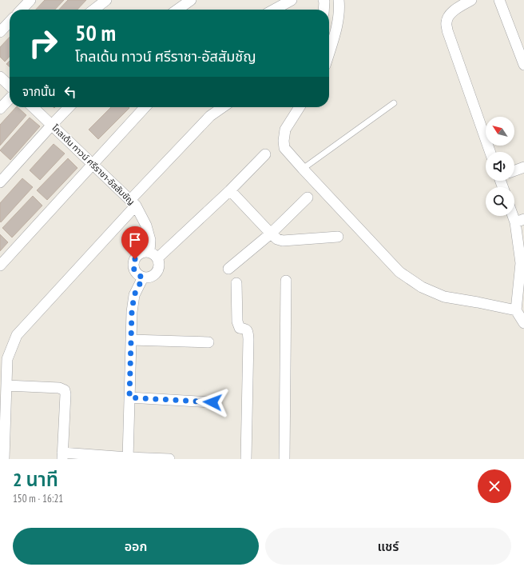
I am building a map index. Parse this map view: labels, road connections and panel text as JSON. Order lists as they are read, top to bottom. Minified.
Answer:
{"streets":{"street":["โกลเด้น ทาวน์ ศรีราชา-อัสสัมชัญ"]},"north":"top left","page":{"turn":["50 m","โกลเด้น ทาวน์ ศรีราชา-อัสสัมชัญ"],"then":"จากนั้น","heading":["2 นาที","150 m · 16:21"],"buttons":["ออก","แชร์"]}}
